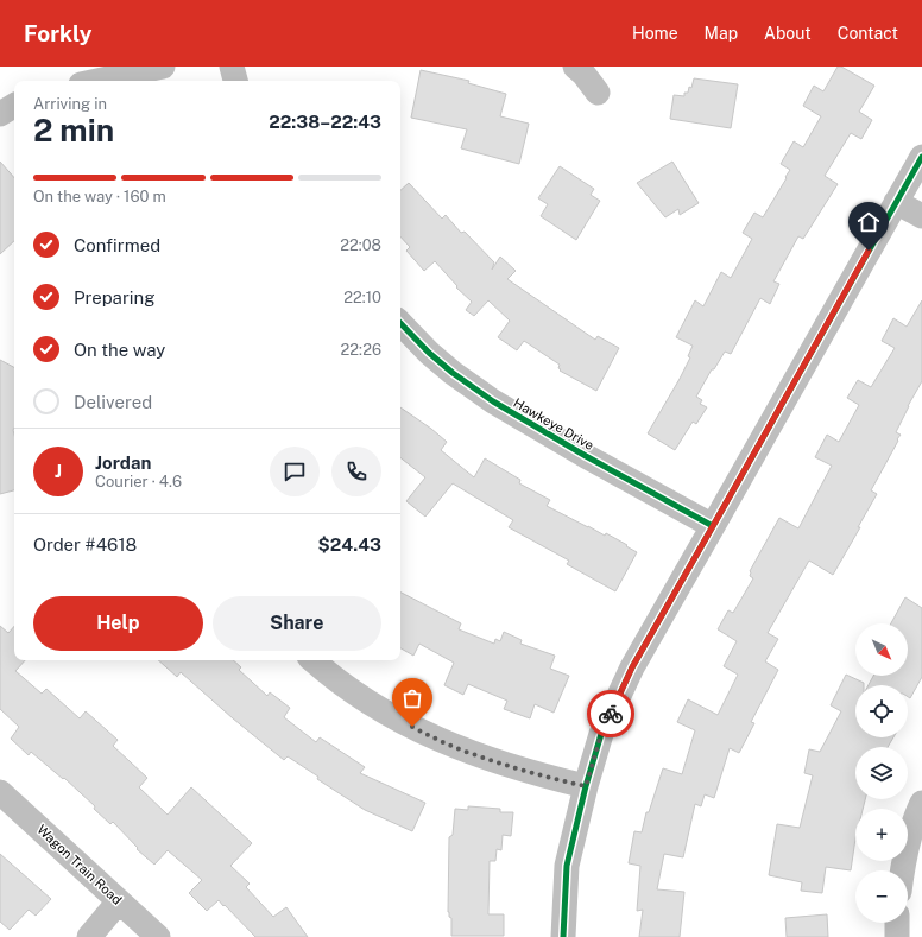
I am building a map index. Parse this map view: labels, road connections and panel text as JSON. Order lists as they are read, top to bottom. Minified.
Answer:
{"streets":{"street":["Hawkeye Drive","Wagon Train Road"]},"north":"bottom right","page":{"header":"Forkly","nav":["Home","Map","About","Contact"],"heading":["2 min","Arriving in","22:38–22:43"],"panel":["Jordan","Courier · 4.6","Order #4618","$24.43"],"bar":"On the way · 160 m","list":[["Confirmed","22:08"],["Preparing","22:10"],["On the way","22:26"],"Delivered"],"round":"J","buttons":["Help","Share"],"map_buttons":["+","−"]}}
